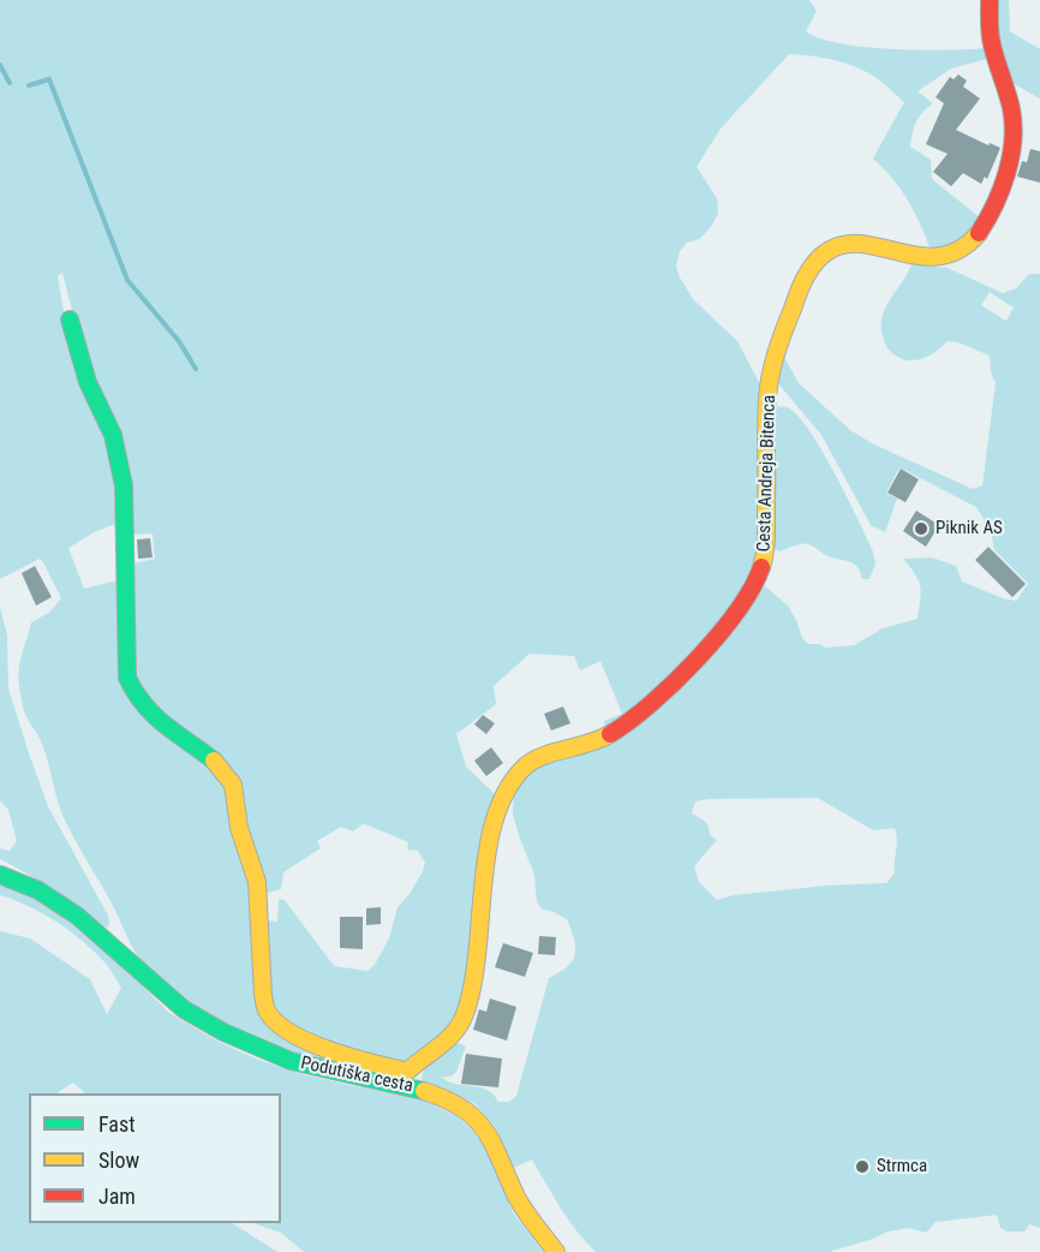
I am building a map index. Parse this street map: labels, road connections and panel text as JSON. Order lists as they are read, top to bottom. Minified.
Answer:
{"streets":{"street":["Cesta Andreja Bitenca","Podutiška cesta"]},"crossings":[["Cesta Andreja Bitenca","Podutiška cesta"]],"places":["Piknik AS","Strmca"],"legend":["Fast","Slow","Jam"]}
